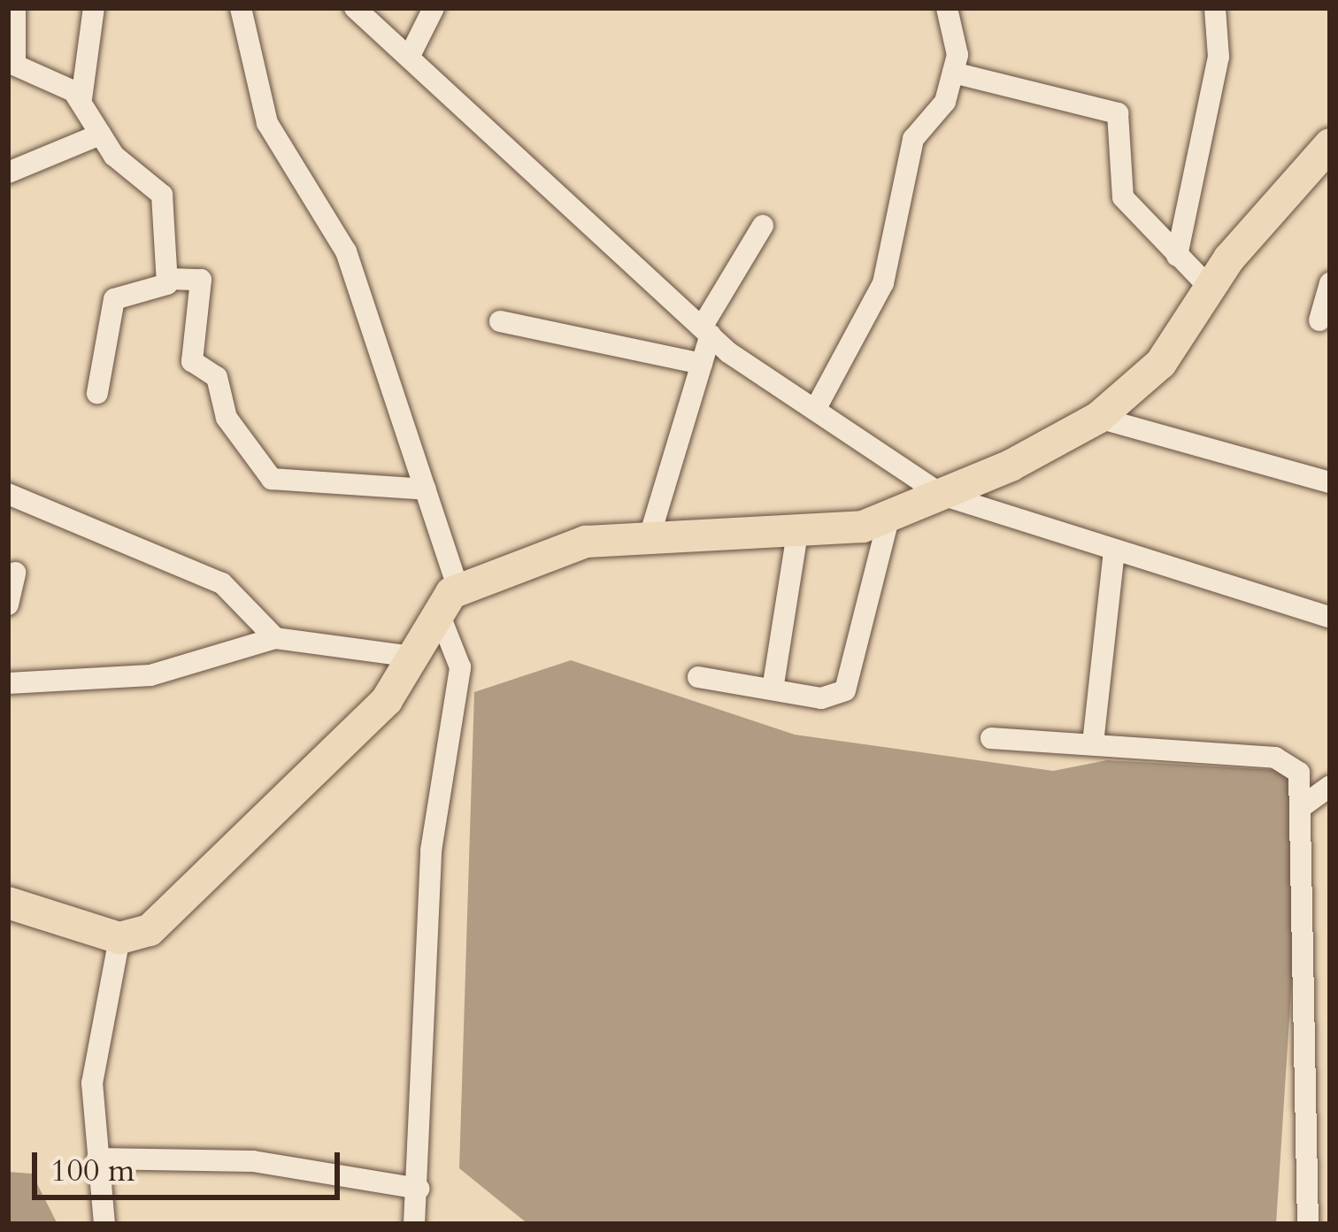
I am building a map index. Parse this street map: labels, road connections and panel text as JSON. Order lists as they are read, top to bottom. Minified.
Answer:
{"scale_bar":"100 m"}
